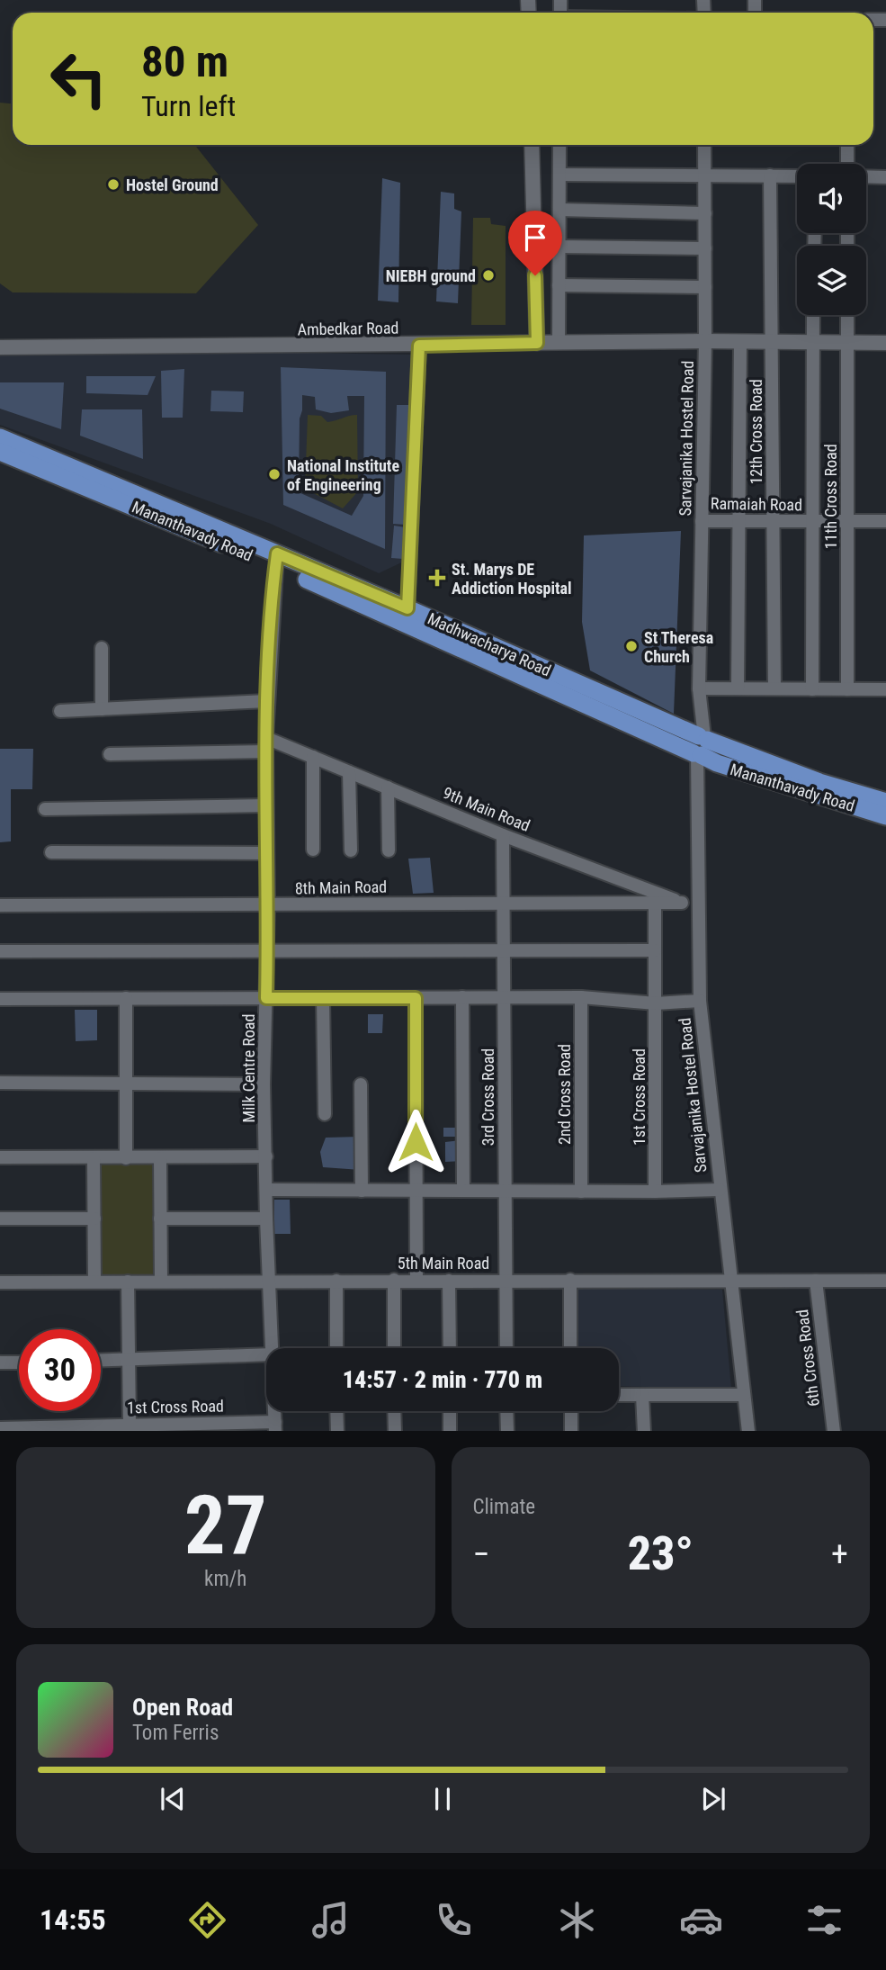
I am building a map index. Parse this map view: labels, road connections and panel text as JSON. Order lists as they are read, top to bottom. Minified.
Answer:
{"streets":{"main road":["Mananthavady Road"],"street":["Ambedkar Road","12th Cross Road","Sarvajanika Hostel Road","11th Cross Road","Ramaiah Road","9th Main Road","8th Main Road","Milk Centre Road","2nd Cross Road","3rd Cross Road","1st Cross Road","5th Main Road","6th Cross Road"]},"crossings":[["Ambedkar Road","12th Cross Road"],["Ambedkar Road","Sarvajanika Hostel Road"],["Ambedkar Road","11th Cross Road"],["12th Cross Road","Ramaiah Road"],["Sarvajanika Hostel Road","Ramaiah Road"],["Sarvajanika Hostel Road","Mananthavady Road"],["Sarvajanika Hostel Road","9th Main Road"],["Sarvajanika Hostel Road","5th Main Road"],["11th Cross Road","Ramaiah Road"],["Mananthavady Road","Milk Centre Road"],["9th Main Road","8th Main Road"],["9th Main Road","Milk Centre Road"],["9th Main Road","3rd Cross Road"],["8th Main Road","Milk Centre Road"],["8th Main Road","3rd Cross Road"],["8th Main Road","1st Cross Road"],["Milk Centre Road","5th Main Road"],["3rd Cross Road","5th Main Road"],["5th Main Road","6th Cross Road"]],"places":{"other":["Hostel Ground","NIEBH ground","National Institute of Engineering","St Theresa Church"],"health":["St. Marys DE Addiction Hospital"]},"page":{"turn":["80 m","Turn left"],"limit":"30","trip":"14:57 · 2 min · 770 m","tile":[["27","km/h"],"Climate"],"heat":["−","23°","+"],"song":["Open Road","Tom Ferris"],"tabs":"14:55"}}
